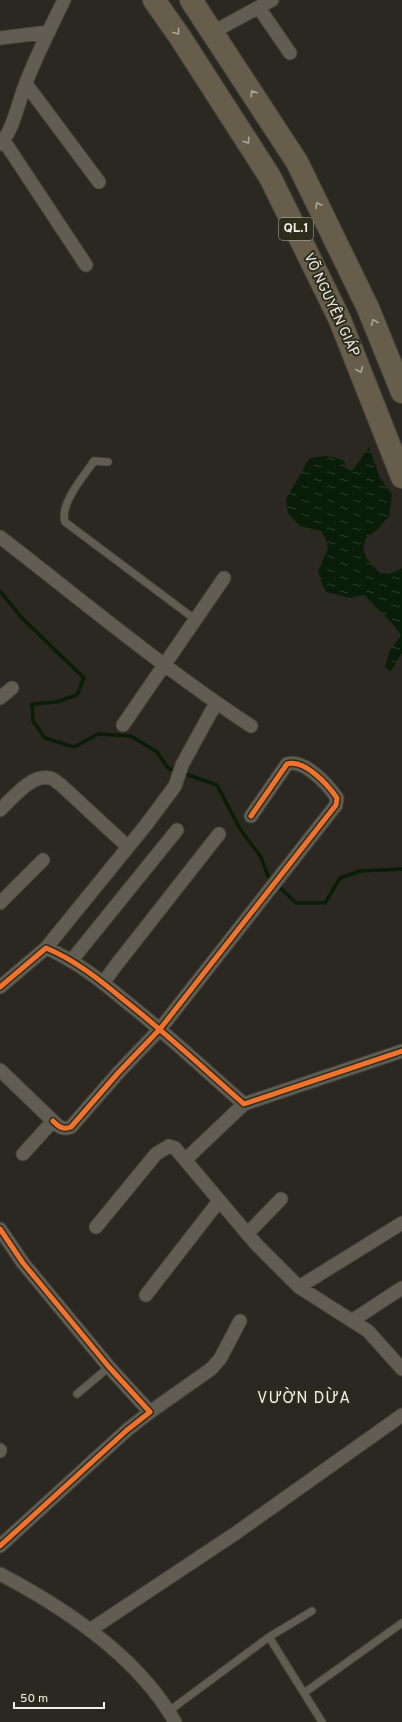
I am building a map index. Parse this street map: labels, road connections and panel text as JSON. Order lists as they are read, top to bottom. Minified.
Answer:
{"streets":{"highway":["QL.1","VÕ NGUYÊN GIÁP"]},"districts":["VƯỜN DỪA"],"scale_bar":"50 m"}
